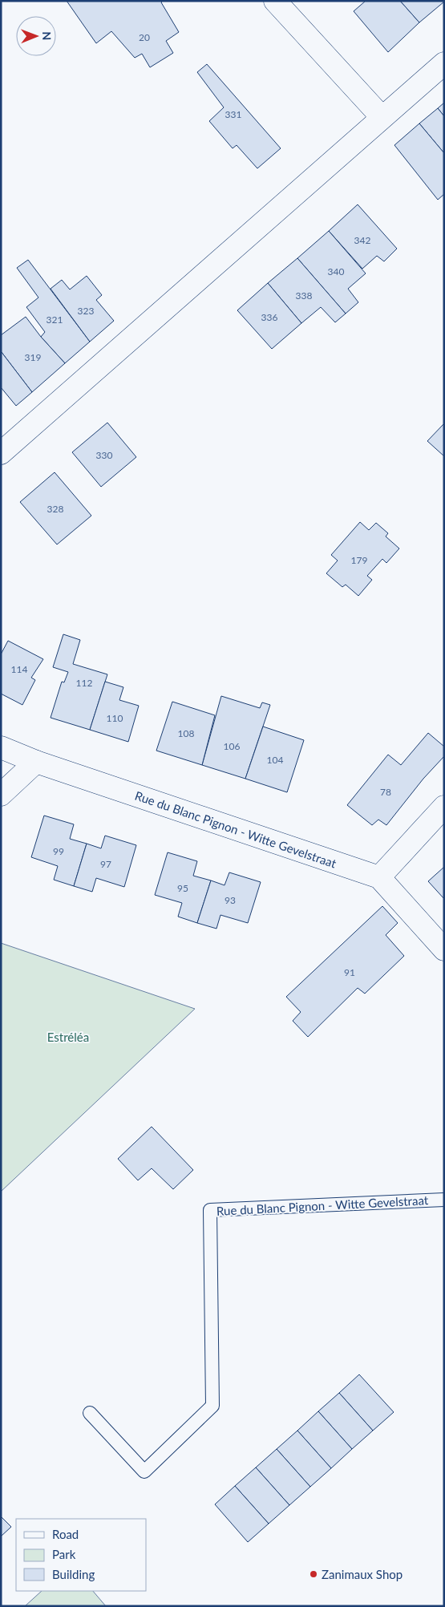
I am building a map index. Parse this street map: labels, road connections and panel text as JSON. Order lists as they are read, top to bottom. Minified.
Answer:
{"streets":{"street":["Rue du Blanc Pignon - Witte Gevelstraat"]},"parks":["Estréléa"],"places":["Zanimaux Shop"],"house_numbers":["20","331","342","340","338","323","336","321","319","330","328","179","114","112","110","108","106","104","78","99","97","95","93","91"],"legend":["Road","Park","Building"],"north":"right"}
